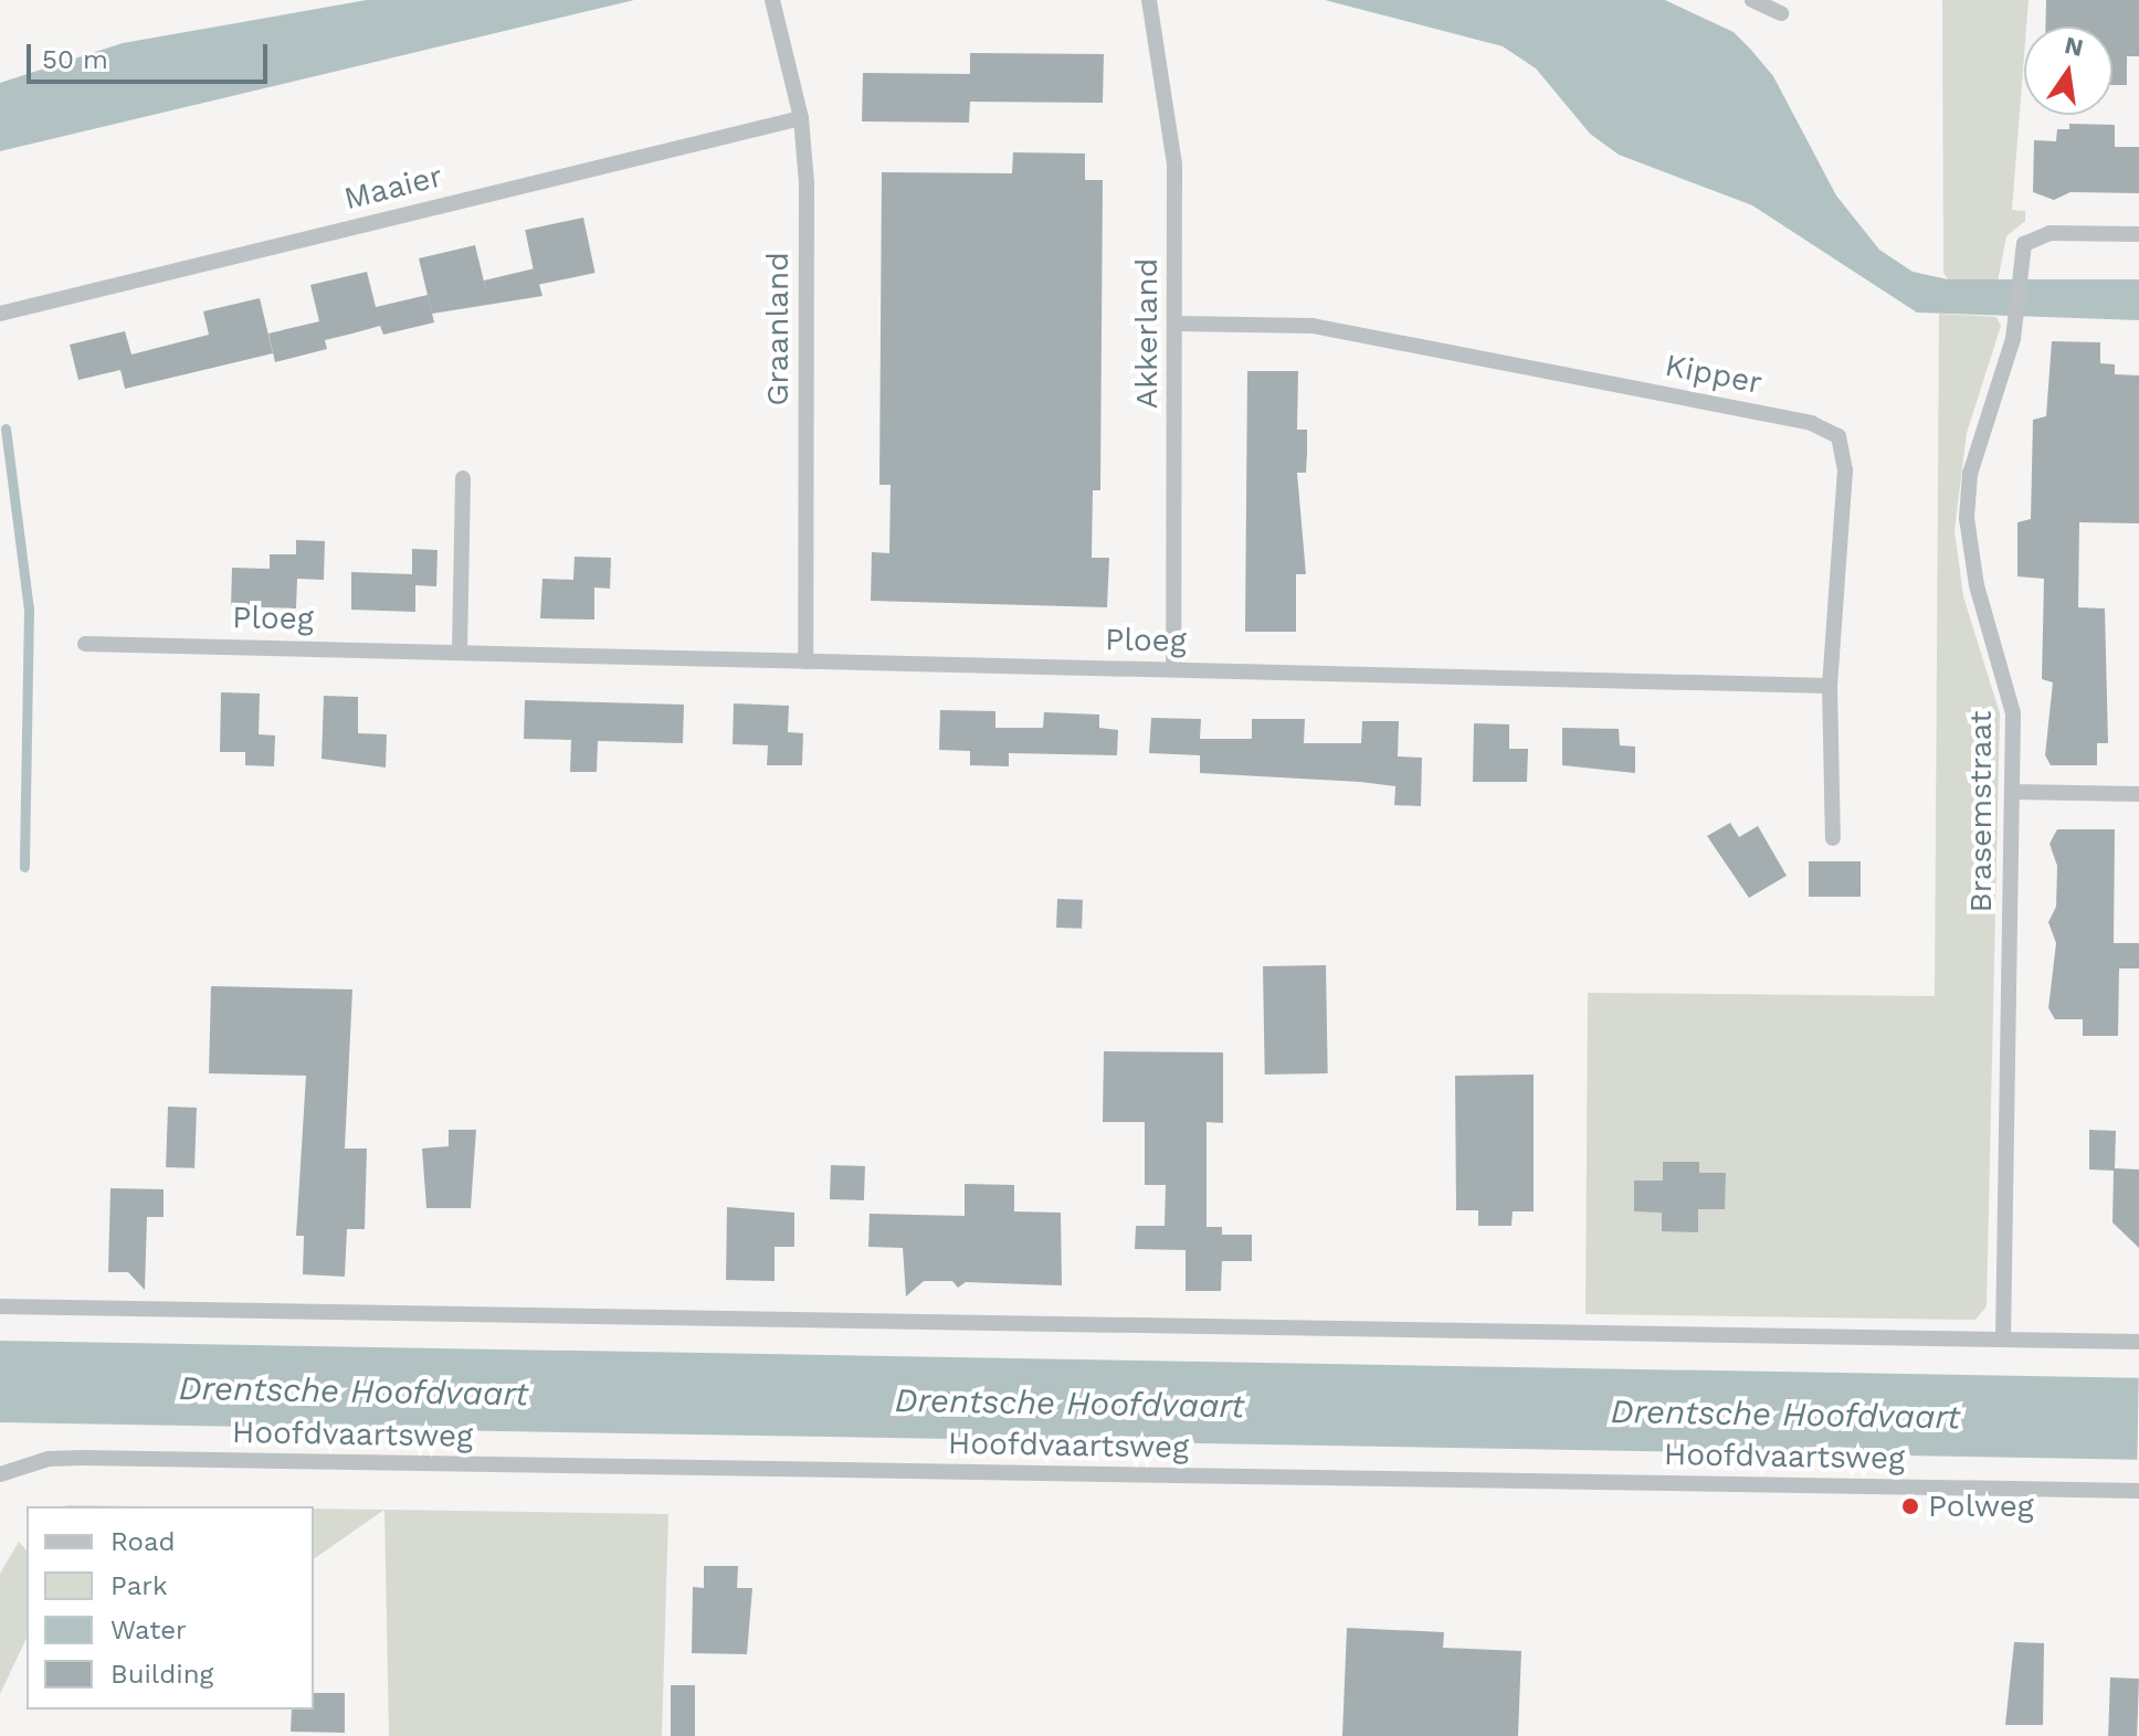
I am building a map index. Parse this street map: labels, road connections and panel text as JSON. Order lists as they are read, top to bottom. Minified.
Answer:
{"streets":{"street":["Maaier","Graanland","Akkerland","Kipper","Ploeg","Brasemstraat","Hoofdvaartsweg"]},"crossings":[["Maaier","Graanland"],["Graanland","Ploeg"],["Akkerland","Kipper"],["Akkerland","Ploeg"],["Kipper","Ploeg"]],"water":["Drentsche Hoofdvaart"],"places":["Polweg"],"legend":["Road","Park","Water","Building"],"scale_bar":"50 m","north":"top"}
